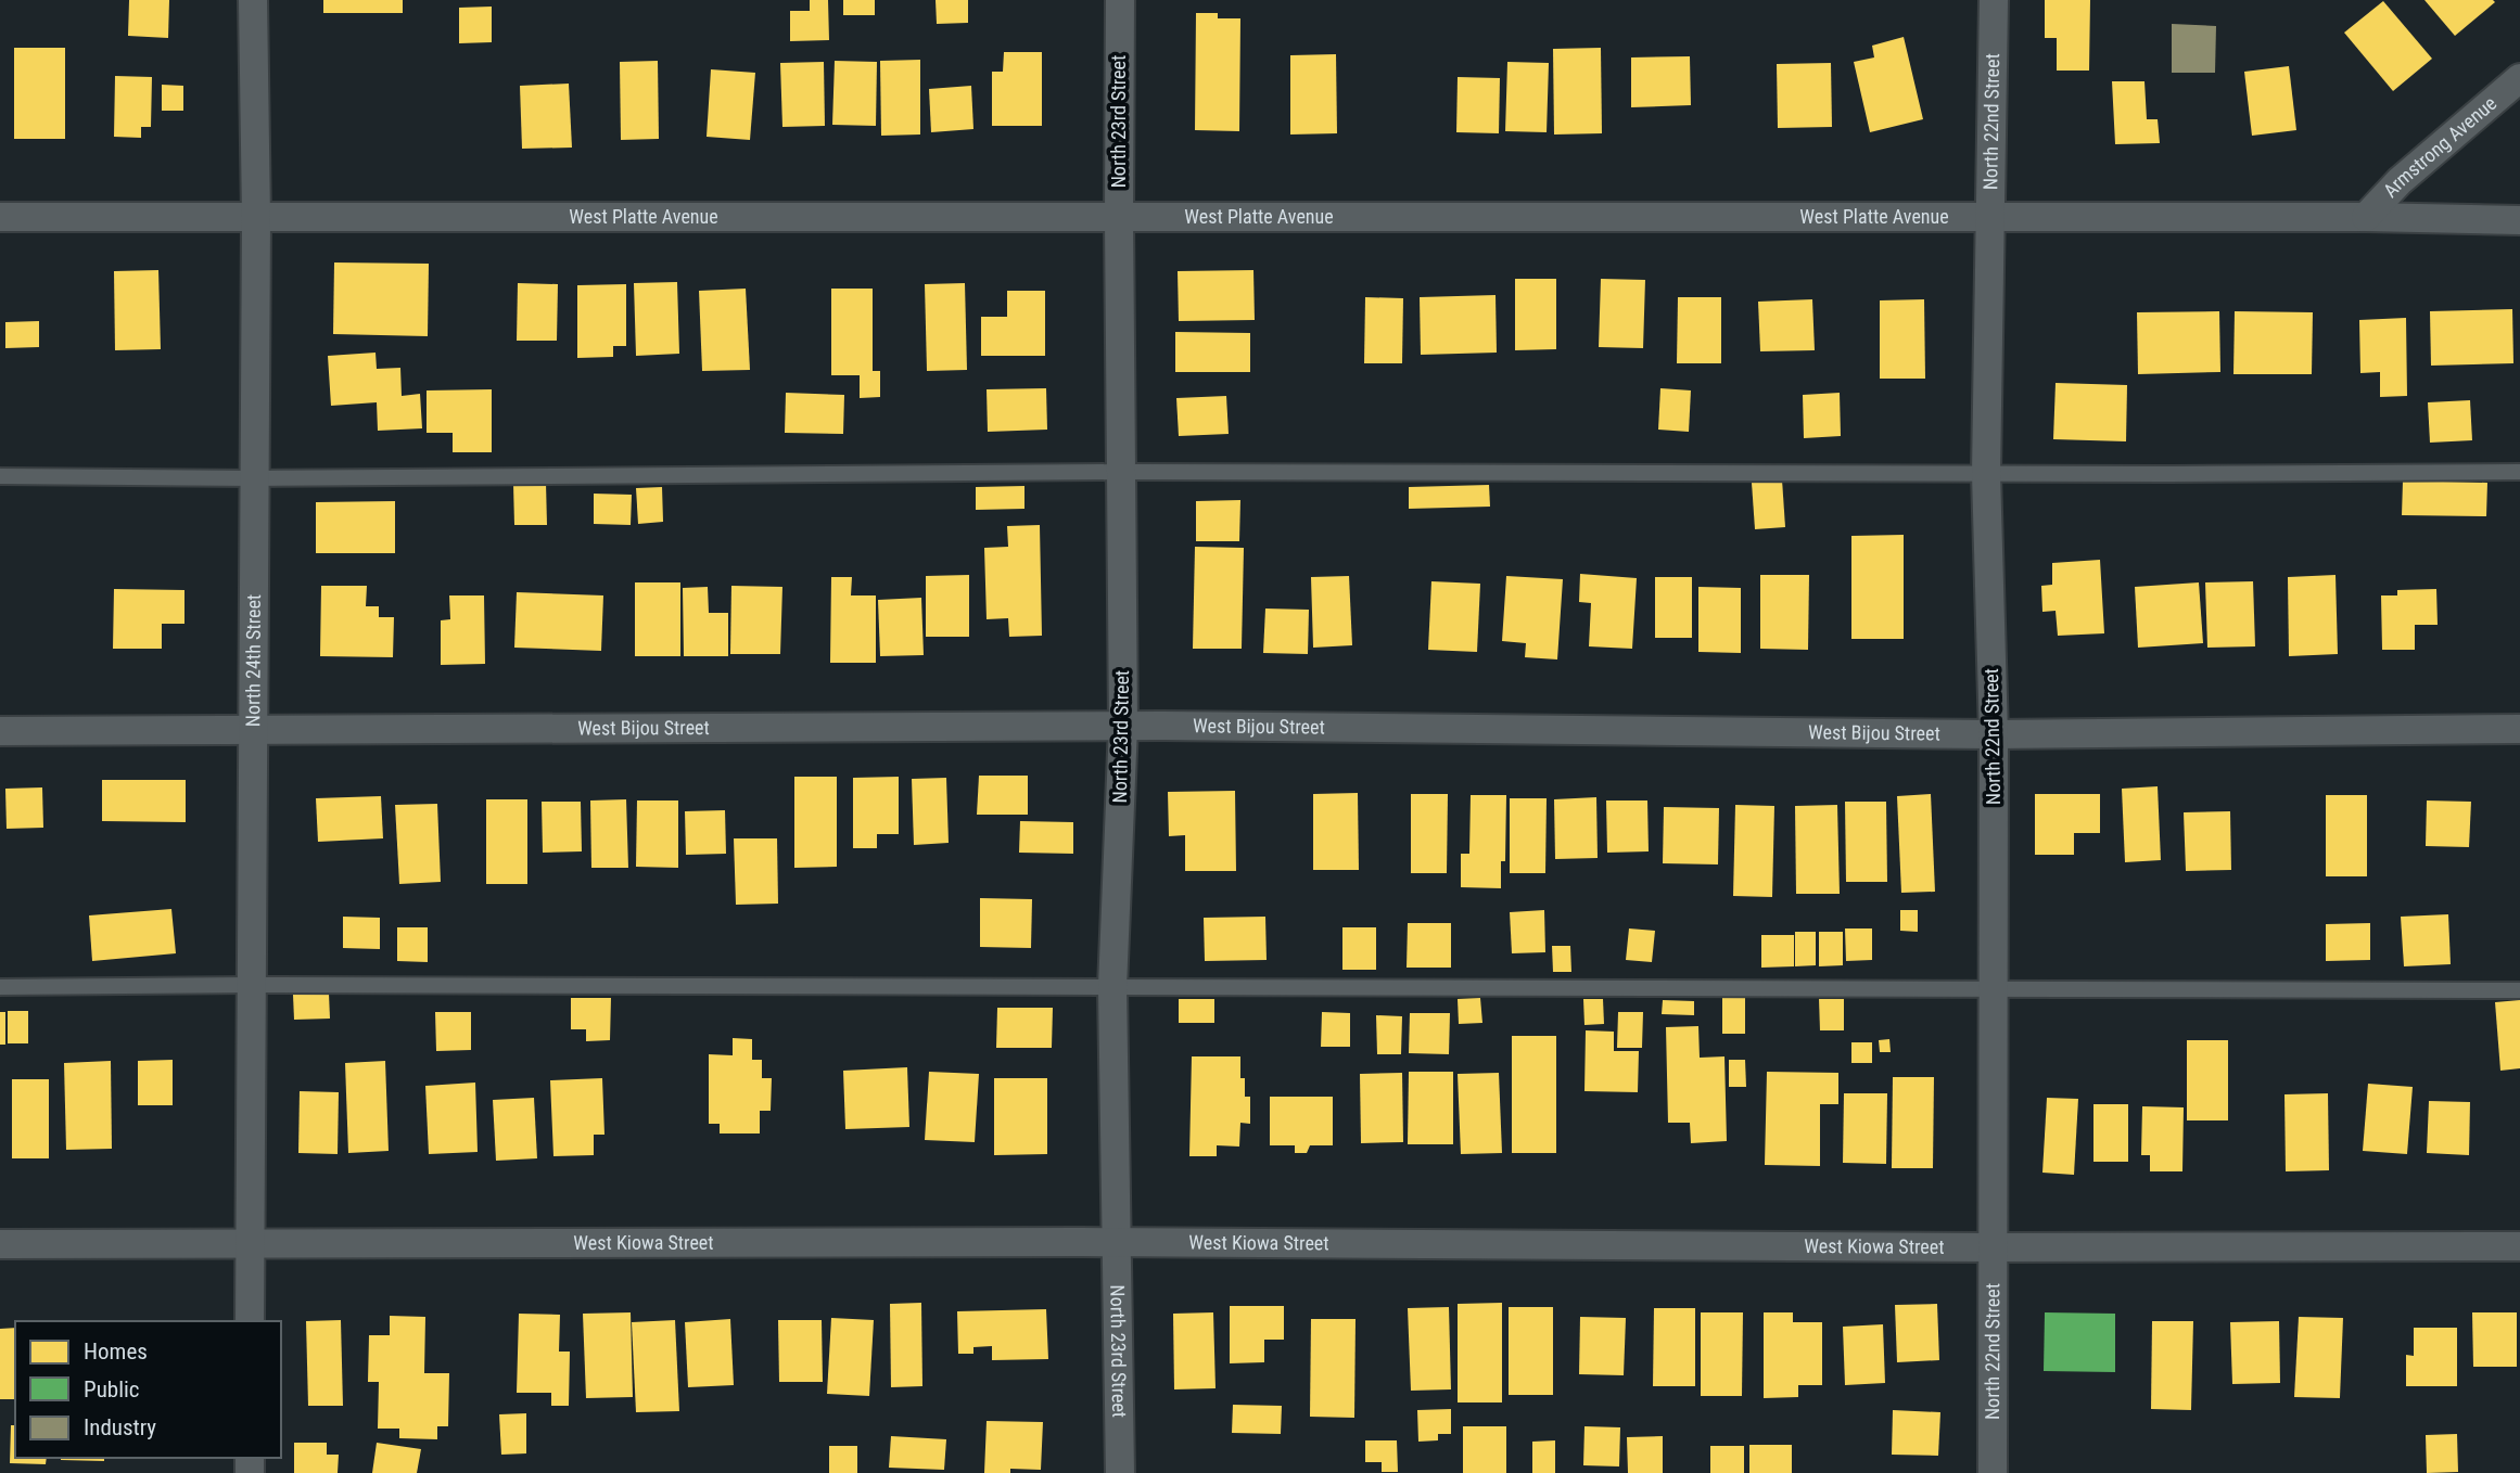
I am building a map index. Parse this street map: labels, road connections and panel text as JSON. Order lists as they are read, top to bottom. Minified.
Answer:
{"streets":{"street":["North 23rd Street","North 22nd Street","Armstrong Avenue","West Platte Avenue","North 24th Street","West Bijou Street","West Kiowa Street"]},"crossings":[["North 23rd Street","West Platte Avenue"],["North 23rd Street","West Bijou Street"],["North 23rd Street","West Kiowa Street"],["North 22nd Street","West Platte Avenue"],["North 22nd Street","West Bijou Street"],["North 22nd Street","West Kiowa Street"],["Armstrong Avenue","West Platte Avenue"],["West Platte Avenue","North 24th Street"],["North 24th Street","West Bijou Street"],["North 24th Street","West Kiowa Street"]],"legend":["Homes","Public","Industry"]}
